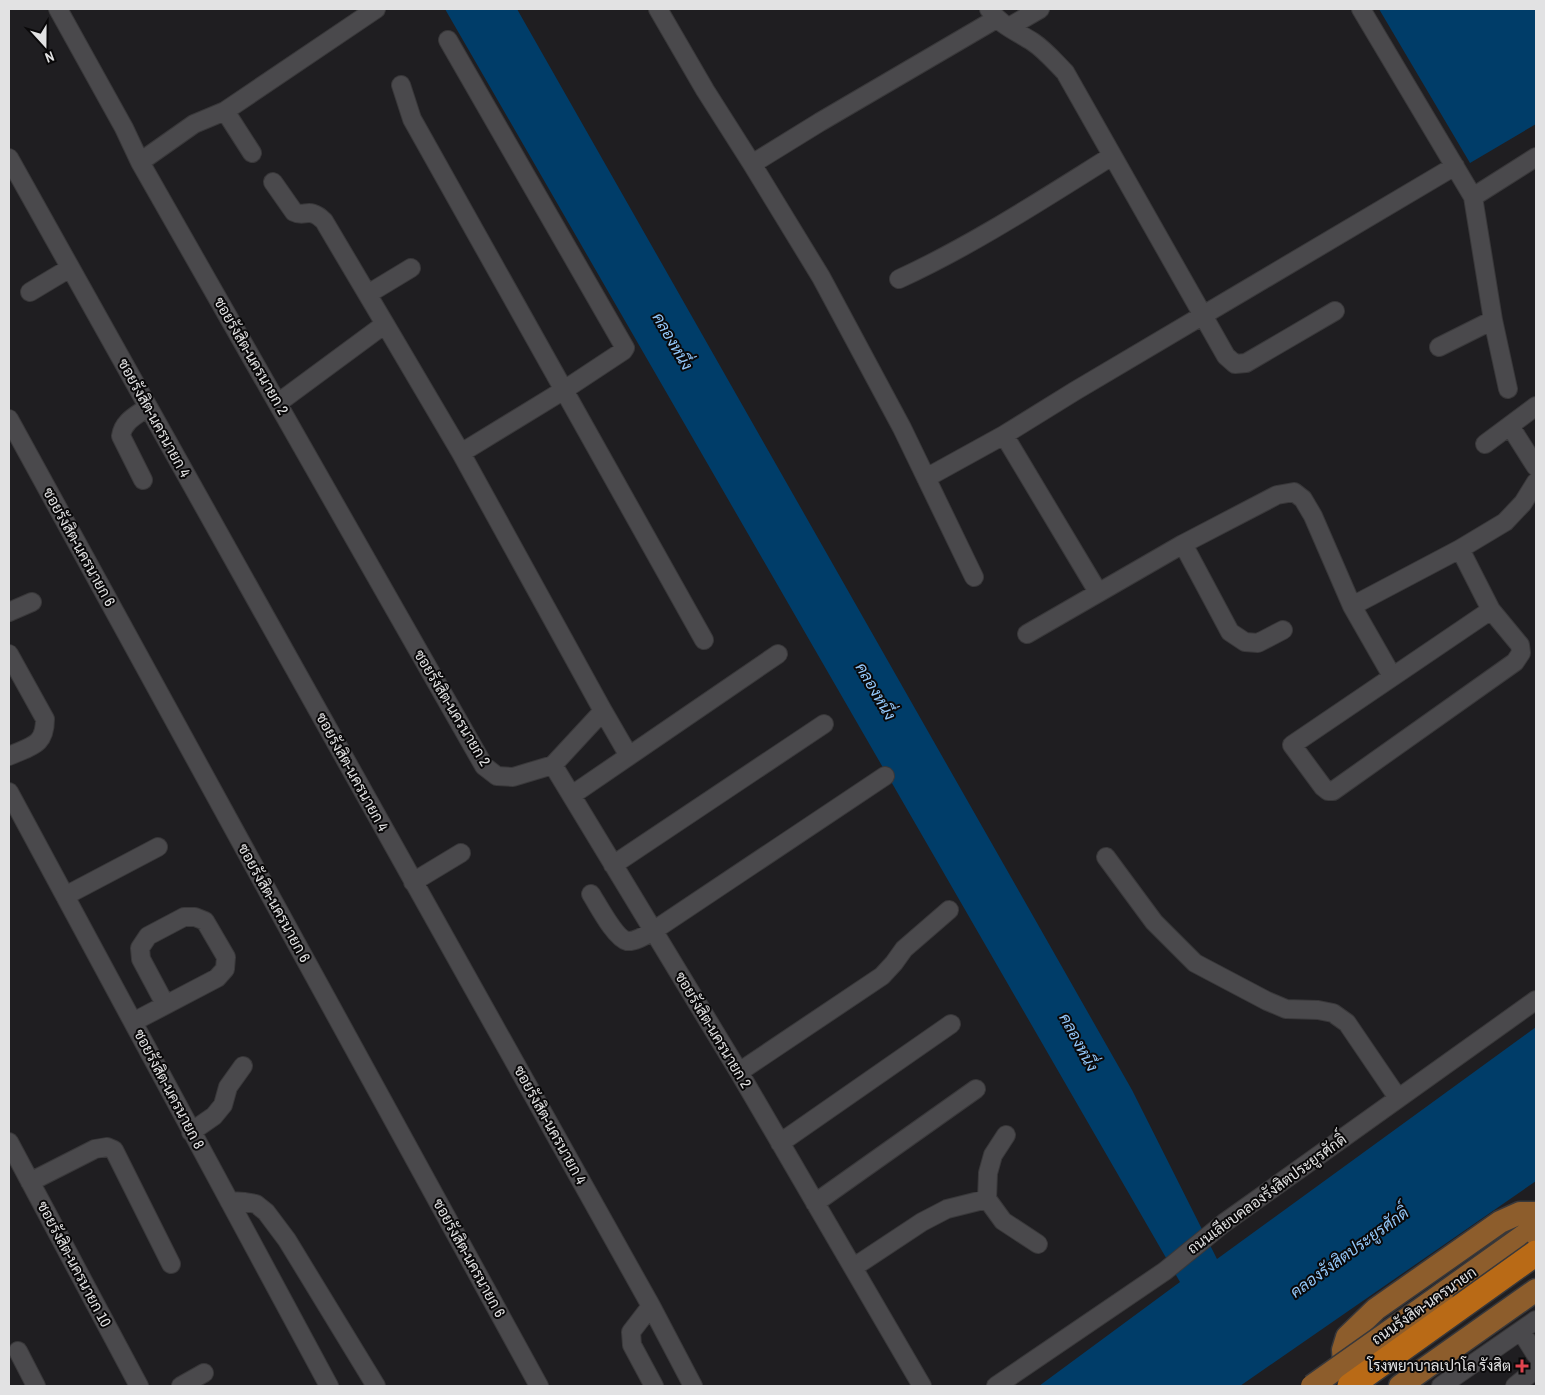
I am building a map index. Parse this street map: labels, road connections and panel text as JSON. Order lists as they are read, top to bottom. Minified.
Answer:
{"streets":{"main road":["ถนนรังสิต-นครนายก"],"street":["ซอยรังสิต-นครนายก 2","ซอยรังสิต-นครนายก 4","ซอยรังสิต-นครนายก 6","ซอยรังสิต-นครนายก 8","ถนนเลียบคลองรังสิตประยูรศักดิ์","ซอยรังสิต-นครนายก 10"]},"water":["คลองหนึ่ง","คลองรังสิตประยูรศักดิ์"],"places":{"health":["โรงพยาบาลเปาโล รังสิต"]},"north":"bottom"}
